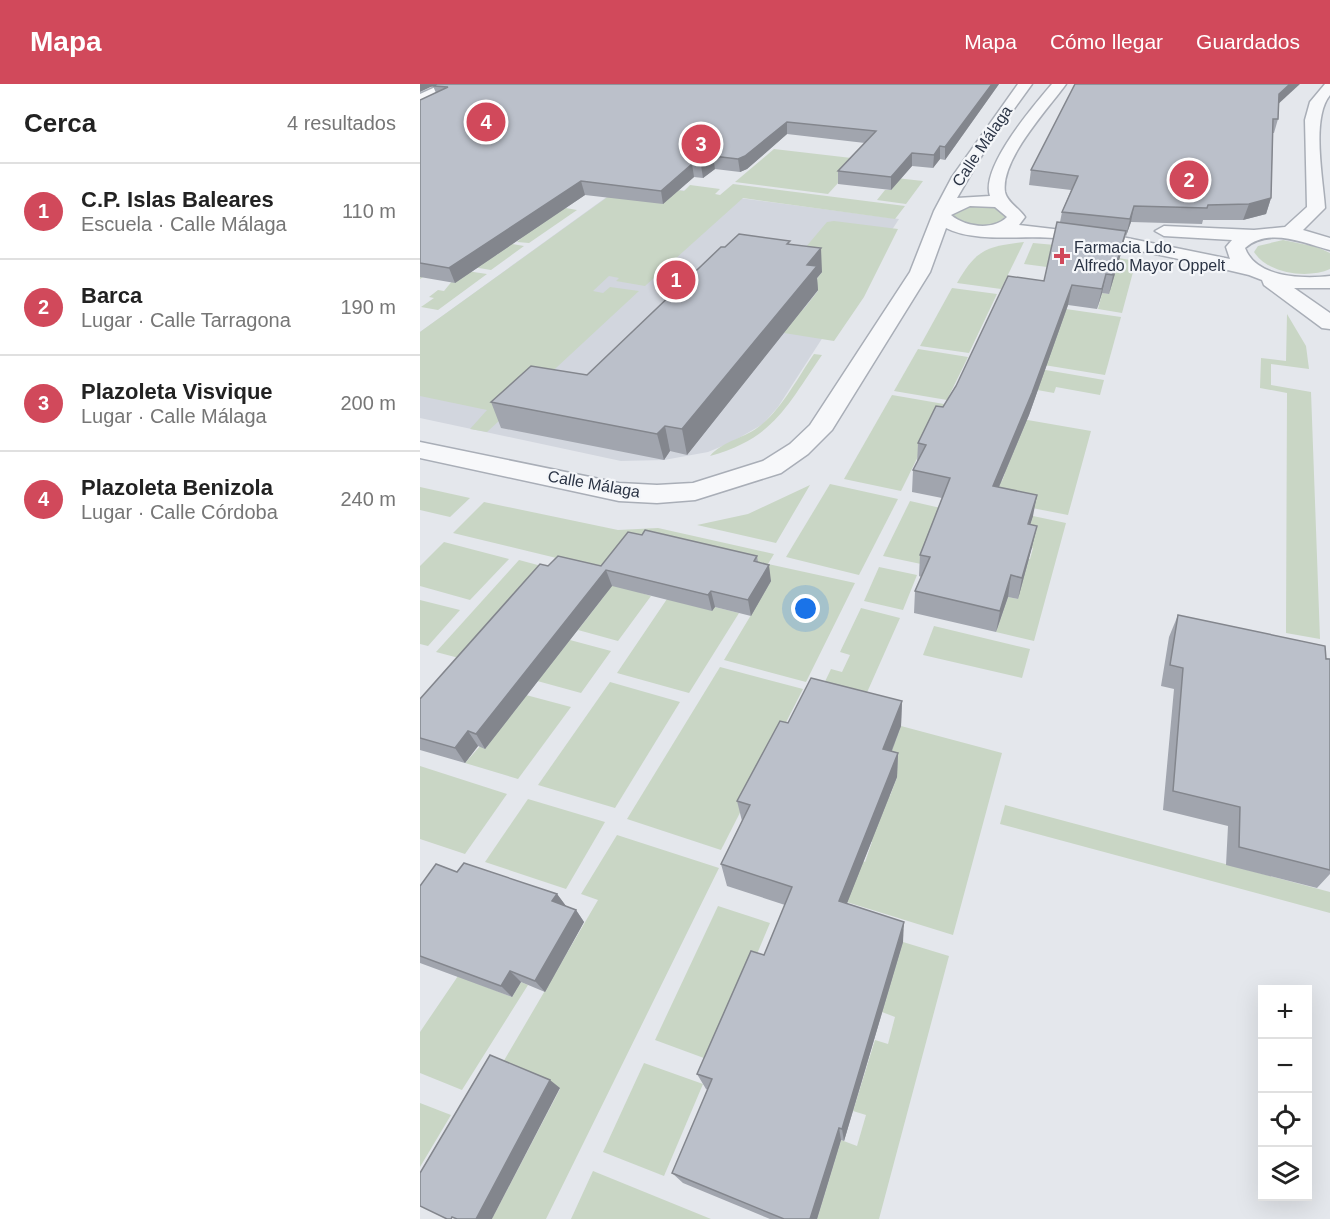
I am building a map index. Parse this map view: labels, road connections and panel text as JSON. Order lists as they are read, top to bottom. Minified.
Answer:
{"streets":{"street":["Calle Málaga"]},"places":{"health":["Farmacia Ldo. Alfredo Mayor Oppelt"]},"page":{"header":"Mapa","nav":["Mapa","Cómo llegar","Guardados"],"heading":["Cerca","4 resultados"],"pins":["4","3","2","1"],"list":[{"mark":"1","name":"C.P. Islas Baleares","note":"Escuela · Calle Málaga","value":"110 m"},{"mark":"2","name":"Barca","note":"Lugar · Calle Tarragona","value":"190 m"},{"mark":"3","name":"Plazoleta Visvique","note":"Lugar · Calle Málaga","value":"200 m"},{"mark":"4","name":"Plazoleta Benizola","note":"Lugar · Calle Córdoba","value":"240 m"}],"map_buttons":["+","−"]}}
